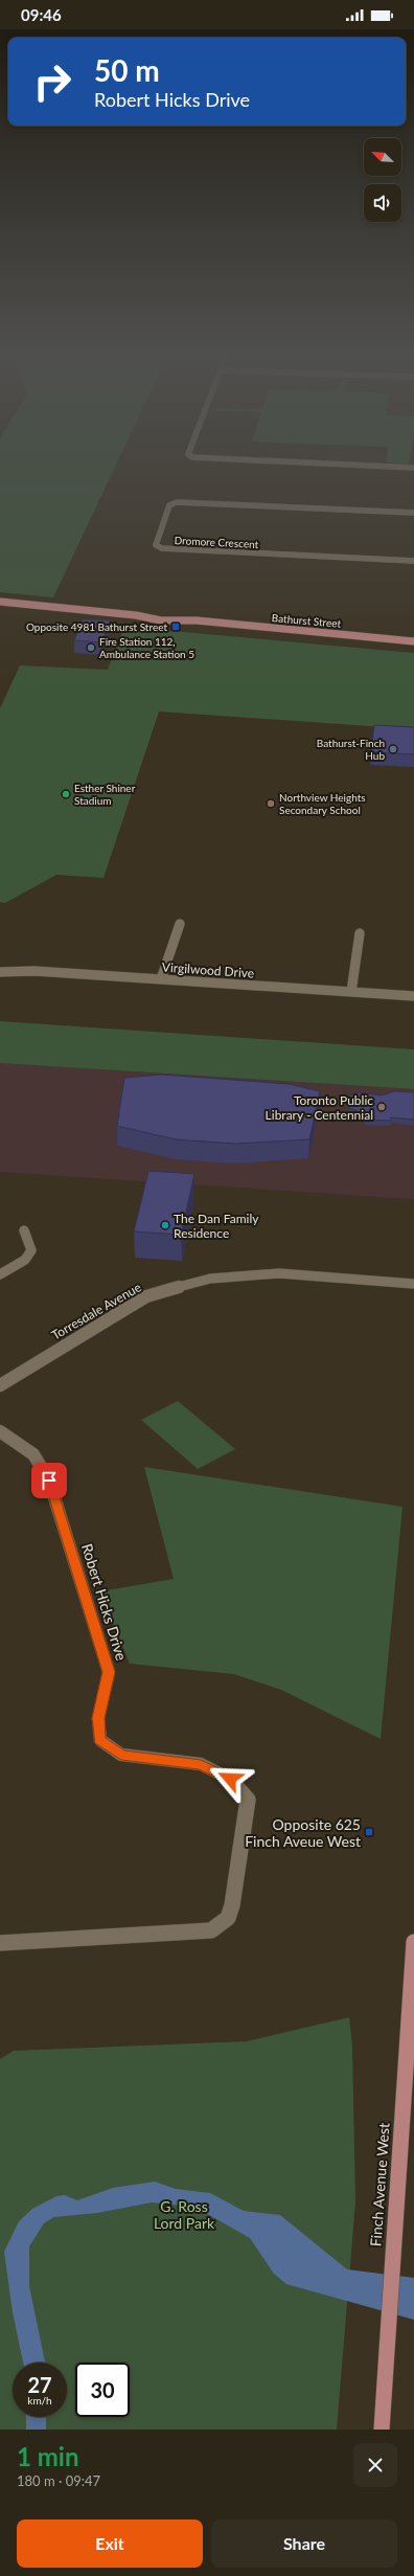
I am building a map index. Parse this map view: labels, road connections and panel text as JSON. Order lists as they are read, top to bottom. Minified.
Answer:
{"streets":{"main road":["Bathurst Street","Finch Avenue West"],"street":["Dromore Crescent","Virgilwood Drive","Torresdale Avenue","Robert Hicks Drive"]},"parks":["G. Ross Lord Park"],"places":{"transit":["Opposite 4981 Bathurst Street","Opposite 625 Finch Aveue West"],"other":["Fire Station 112, Ambulance Station 5","Bathurst-Finch Hub","Esther Shiner Stadium","Northview Heights Secondary School","Toronto Public Library - Centennial","The Dan Family Residence"]},"north":"top left","page":{"status":"09:46","turn":["50 m","Robert Hicks Drive"],"speed":"27 km/h","limit":"30","heading":["1 min","180 m · 09:47"],"buttons":["Exit","Share"]}}
